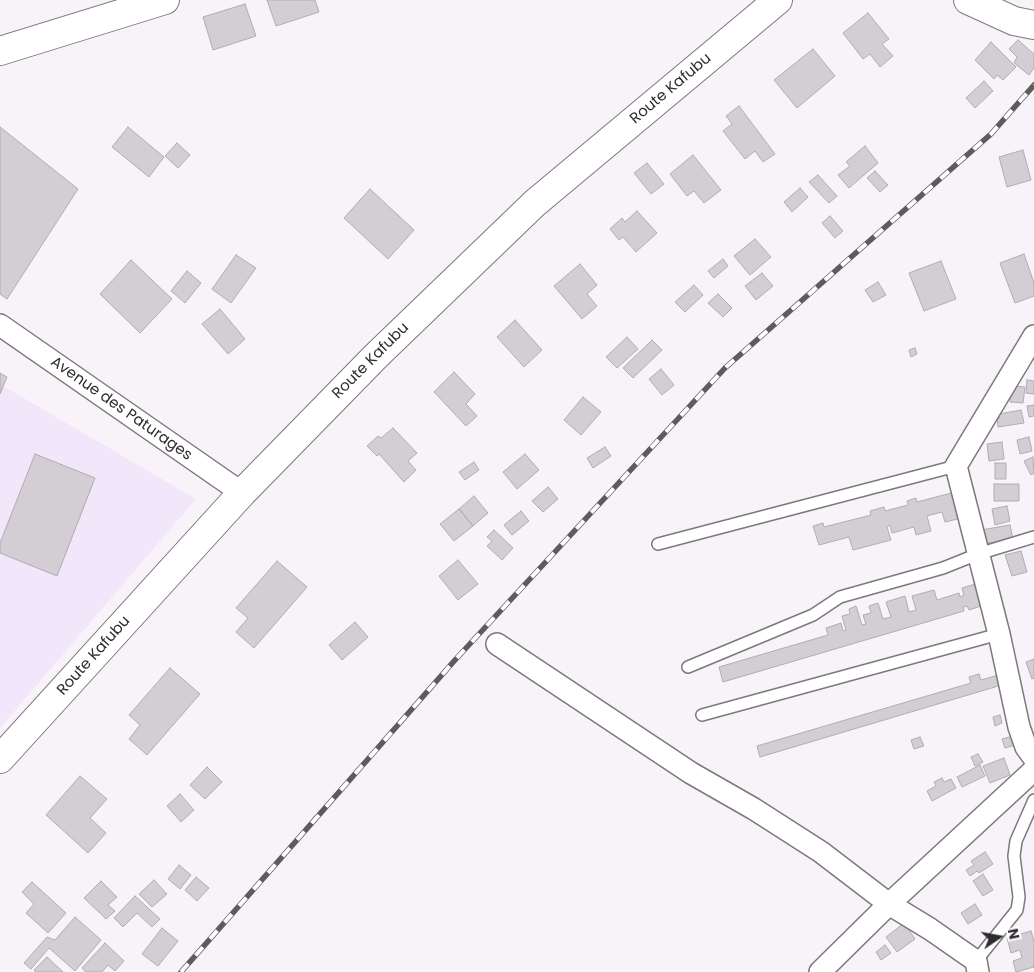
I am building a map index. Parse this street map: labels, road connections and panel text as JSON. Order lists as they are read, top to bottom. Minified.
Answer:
{"streets":{"main road":["Route Kafubu"],"street":["Avenue des Paturages"]},"crossings":[["Route Kafubu","Avenue des Paturages"]],"north":"right"}
